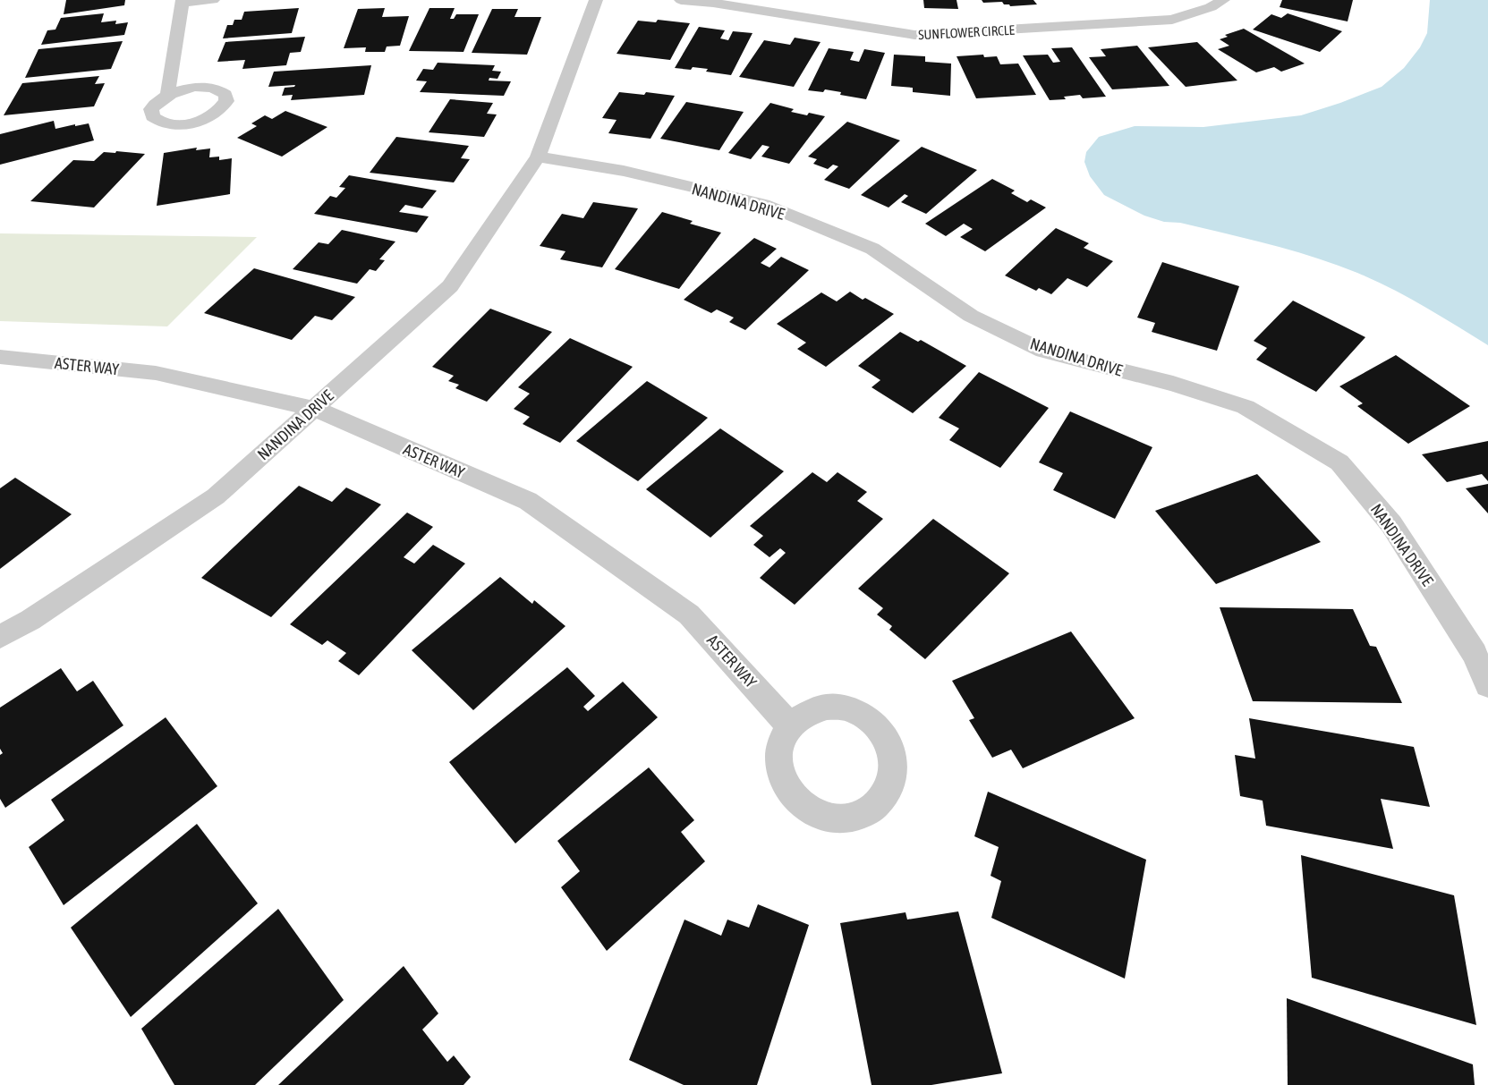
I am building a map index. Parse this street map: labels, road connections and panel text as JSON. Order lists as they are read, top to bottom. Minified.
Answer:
{"streets":{"street":["SUNFLOWER CIRCLE","NANDINA DRIVE","ASTER WAY"]},"crossings":[["NANDINA DRIVE","ASTER WAY"]]}
